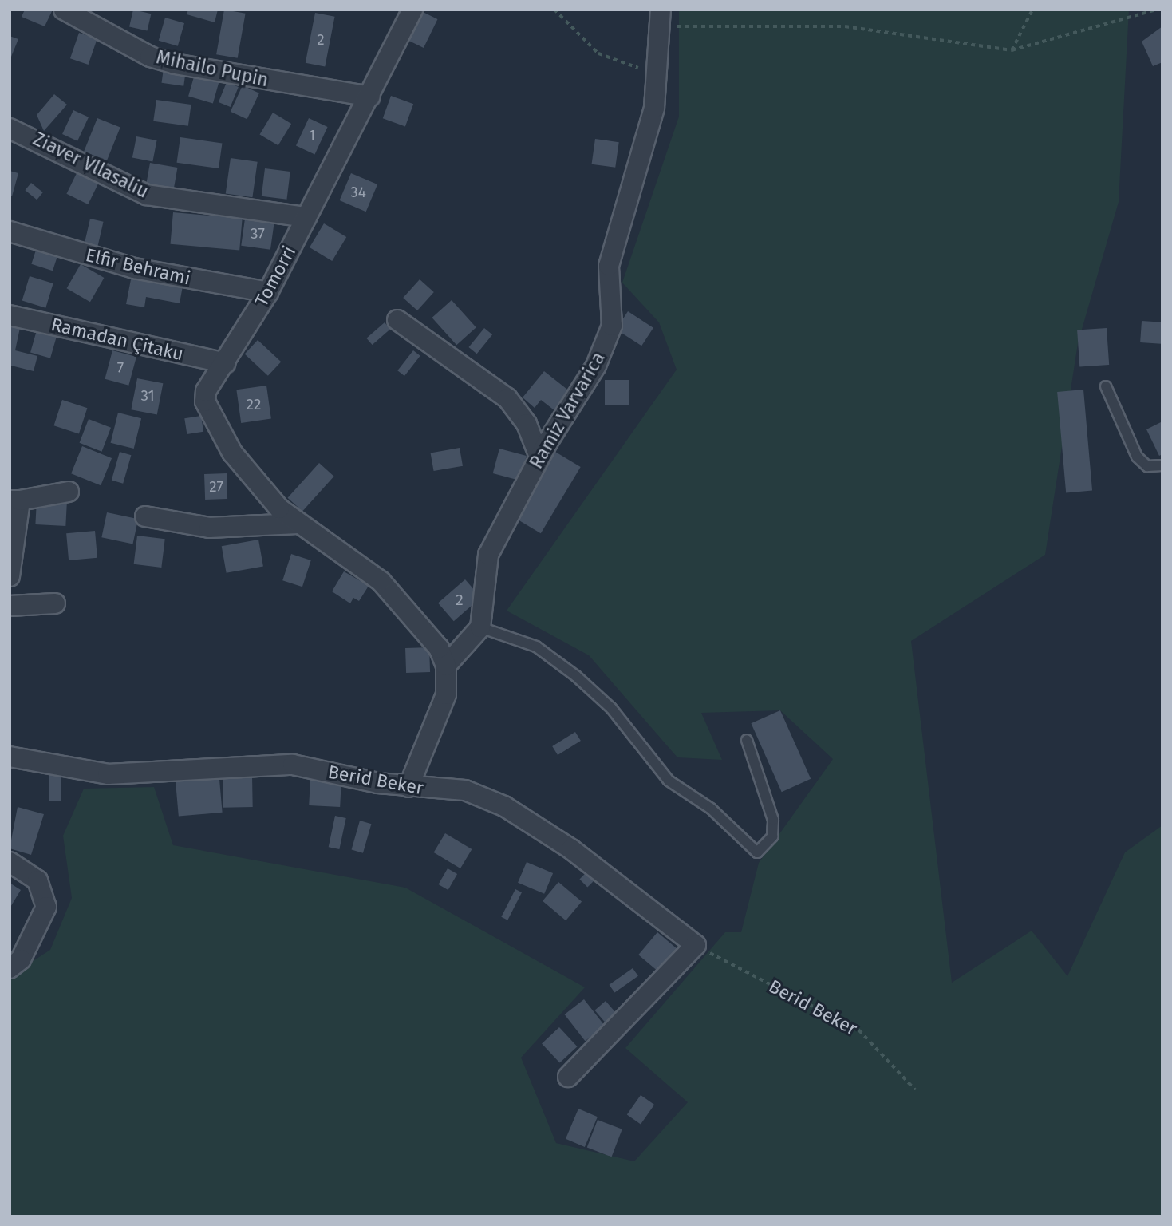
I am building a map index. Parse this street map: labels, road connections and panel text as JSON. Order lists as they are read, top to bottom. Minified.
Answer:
{"streets":{"street":["Mihailo Pupin","Ziaver Vllasaliu","Elfir Behrami","Tomorri","Ramadan Çitaku","Ramiz Varvarica","Berid Beker"]},"crossings":[["Mihailo Pupin","Tomorri"],["Ziaver Vllasaliu","Tomorri"],["Elfir Behrami","Tomorri"],["Tomorri","Ramadan Çitaku"]],"house_numbers":["2","1","34","37","7","31","22","27","2"]}
